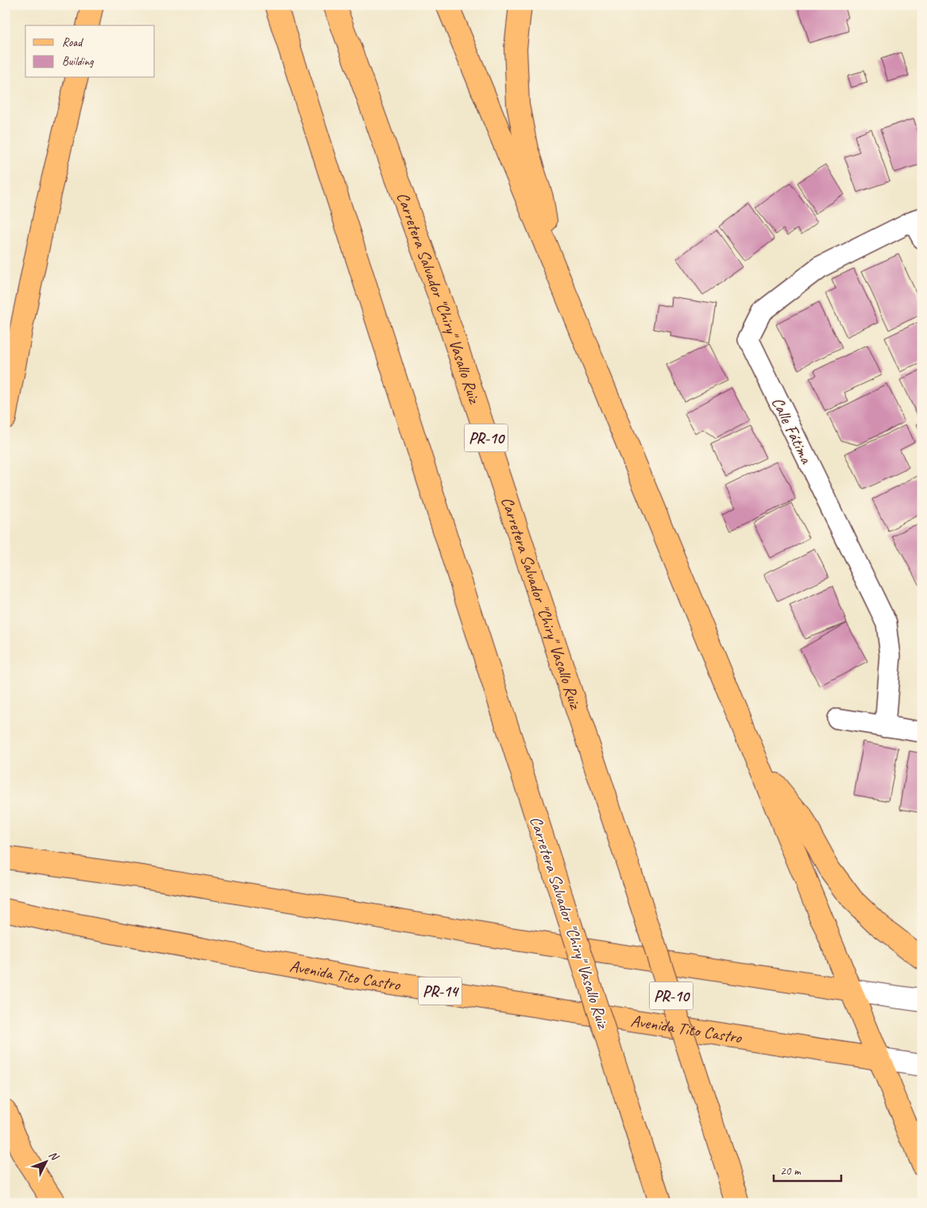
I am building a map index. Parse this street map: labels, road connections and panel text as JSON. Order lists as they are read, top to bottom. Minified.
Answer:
{"streets":{"main road":["Carretera Salvador \"Chiry\" Vasallo Ruiz","PR-10","Avenida Tito Castro","PR-14"],"street":["Calle Fátima"]},"legend":["Road","Building"],"scale_bar":"20 m","north":"top right"}
